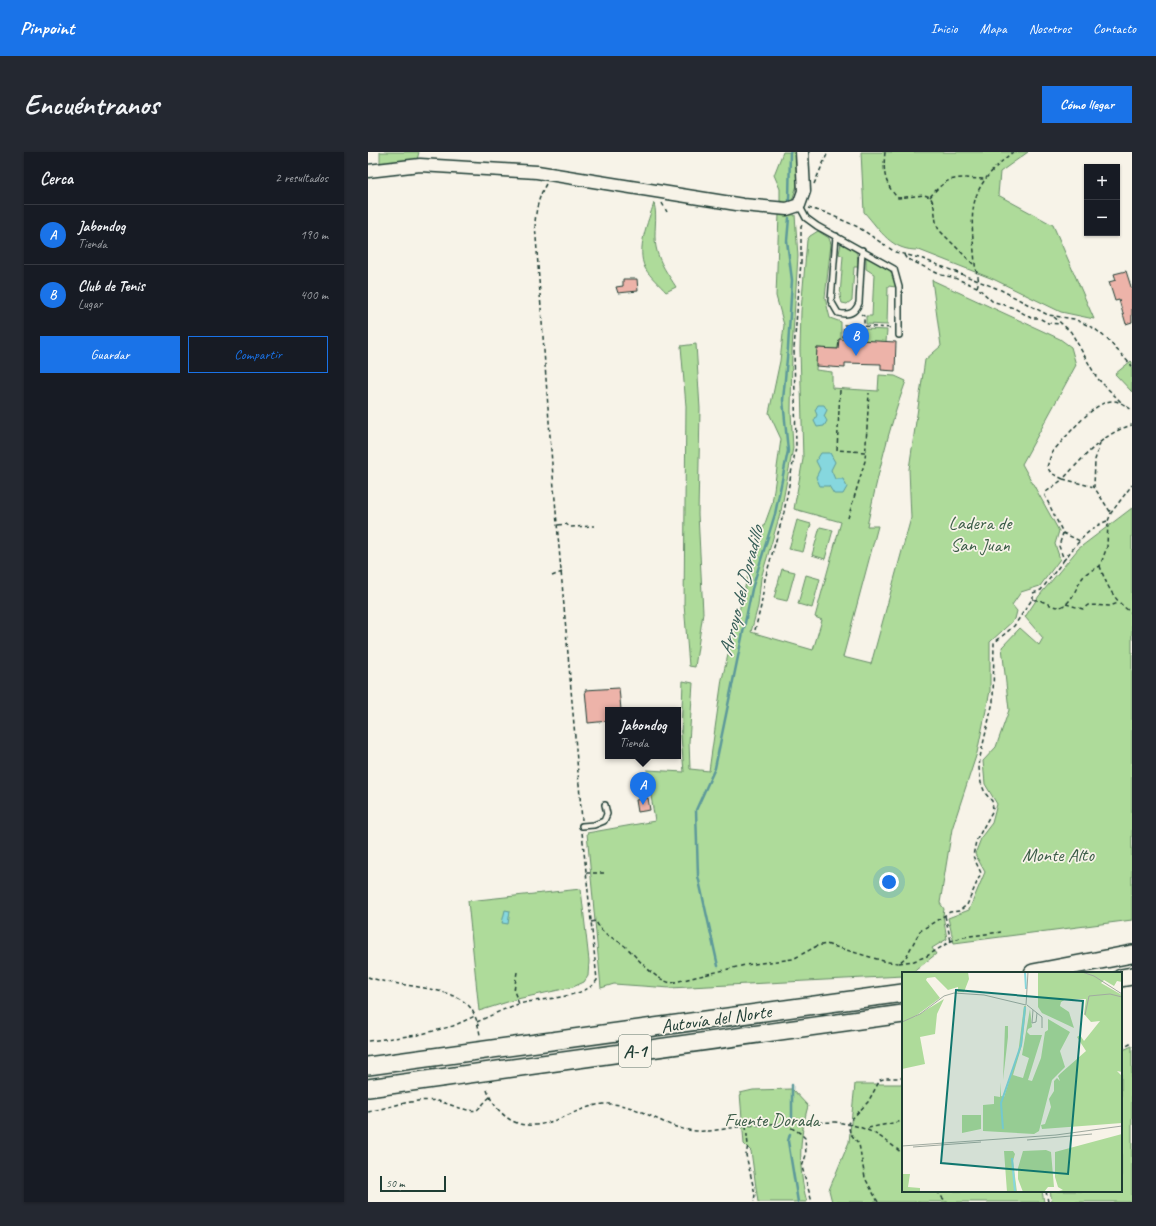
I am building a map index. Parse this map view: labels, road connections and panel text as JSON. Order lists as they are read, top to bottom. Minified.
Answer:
{"streets":{"highway":["Autovía del Norte","A-1"]},"water":["Arroyo del Doradillo"],"parks":["Ladera de San Juan","Monte Alto","Fuente Dorada"],"scale_bar":"50 m","page":{"header":"Pinpoint","nav":["Inicio","Mapa","Nosotros","Contacto"],"buttons":["Cómo llegar",["Guardar","Compartir"]],"title":"Encuéntranos","heading":["Cerca","2 resultados"],"map_buttons":["+","−"],"list":[{"mark":"A","name":"Jabondog","note":"Tienda","value":"190 m"},{"mark":"B","name":"Club de Tenis","note":"Lugar","value":"400 m"}],"pins":["B","A"],"popup":["Jabondog","Tienda"],"scale":"50 m"}}
